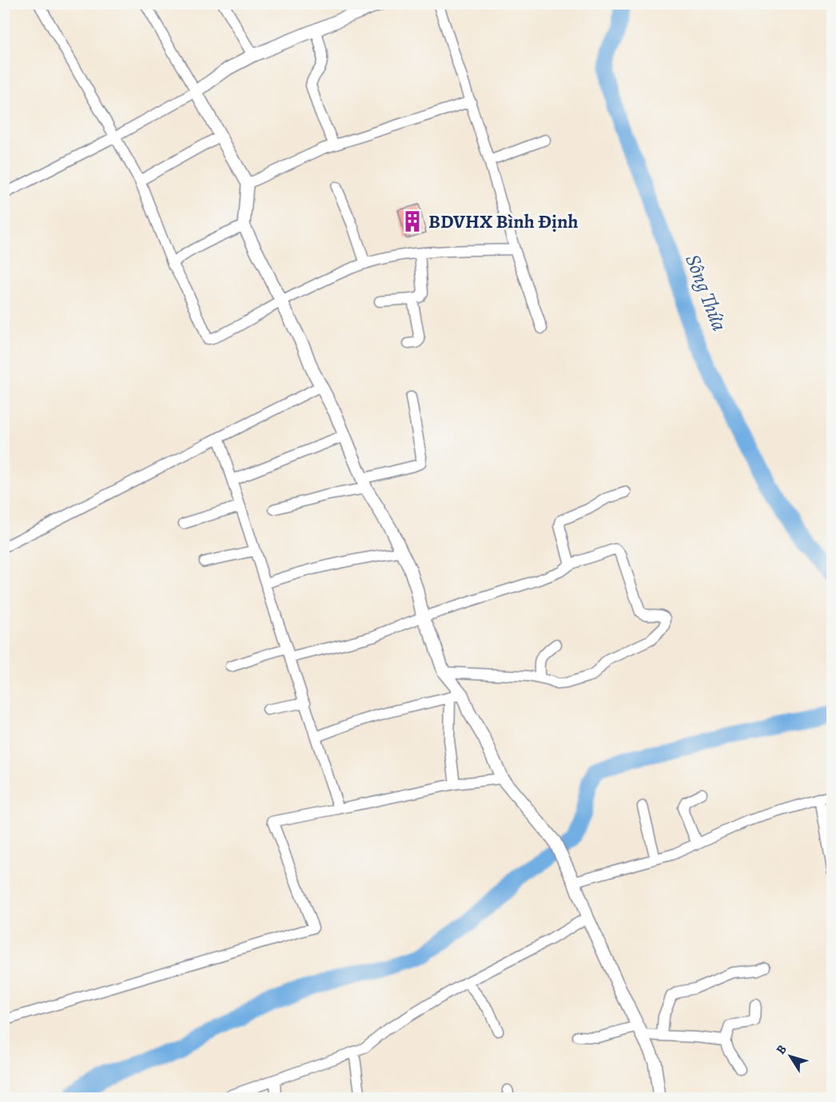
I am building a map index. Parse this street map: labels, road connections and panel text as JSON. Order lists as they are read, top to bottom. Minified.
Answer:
{"water":["Sông Thứa"],"places":{"building":["BDVHX Bình Định"]},"north":"top left"}
